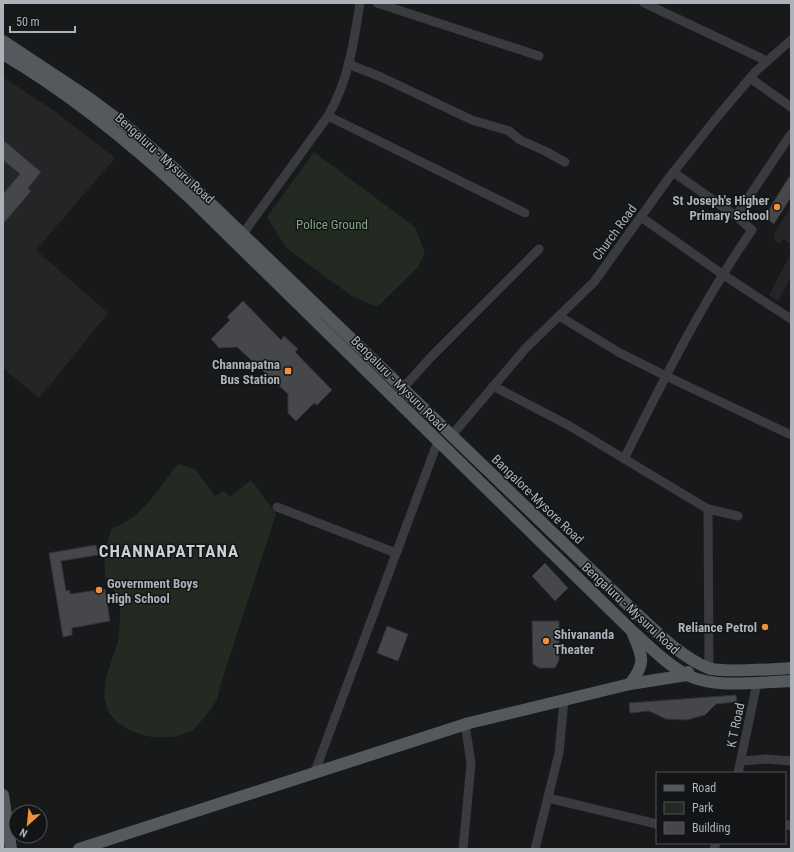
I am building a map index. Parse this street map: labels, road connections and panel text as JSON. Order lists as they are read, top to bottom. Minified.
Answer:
{"streets":{"main road":["Bengaluru - Mysuru Road","Bangalore-Mysore Road"],"street":["Church Road","K T Road"]},"crossings":[["Bengaluru - Mysuru Road","Church Road"],["Bengaluru - Mysuru Road","Bangalore-Mysore Road"],["Bengaluru - Mysuru Road","K T Road"],["Church Road","Bangalore-Mysore Road"]],"districts":["CHANNAPATTANA"],"parks":["Police Ground"],"places":{"other":["St Joseph's Higher Primary School","Government Boys High School","Reliance Petrol","Shivananda Theater"],"transit":["Channapatna Bus Station"]},"legend":["Road","Park","Building"],"scale_bar":"50 m","north":"bottom left"}
